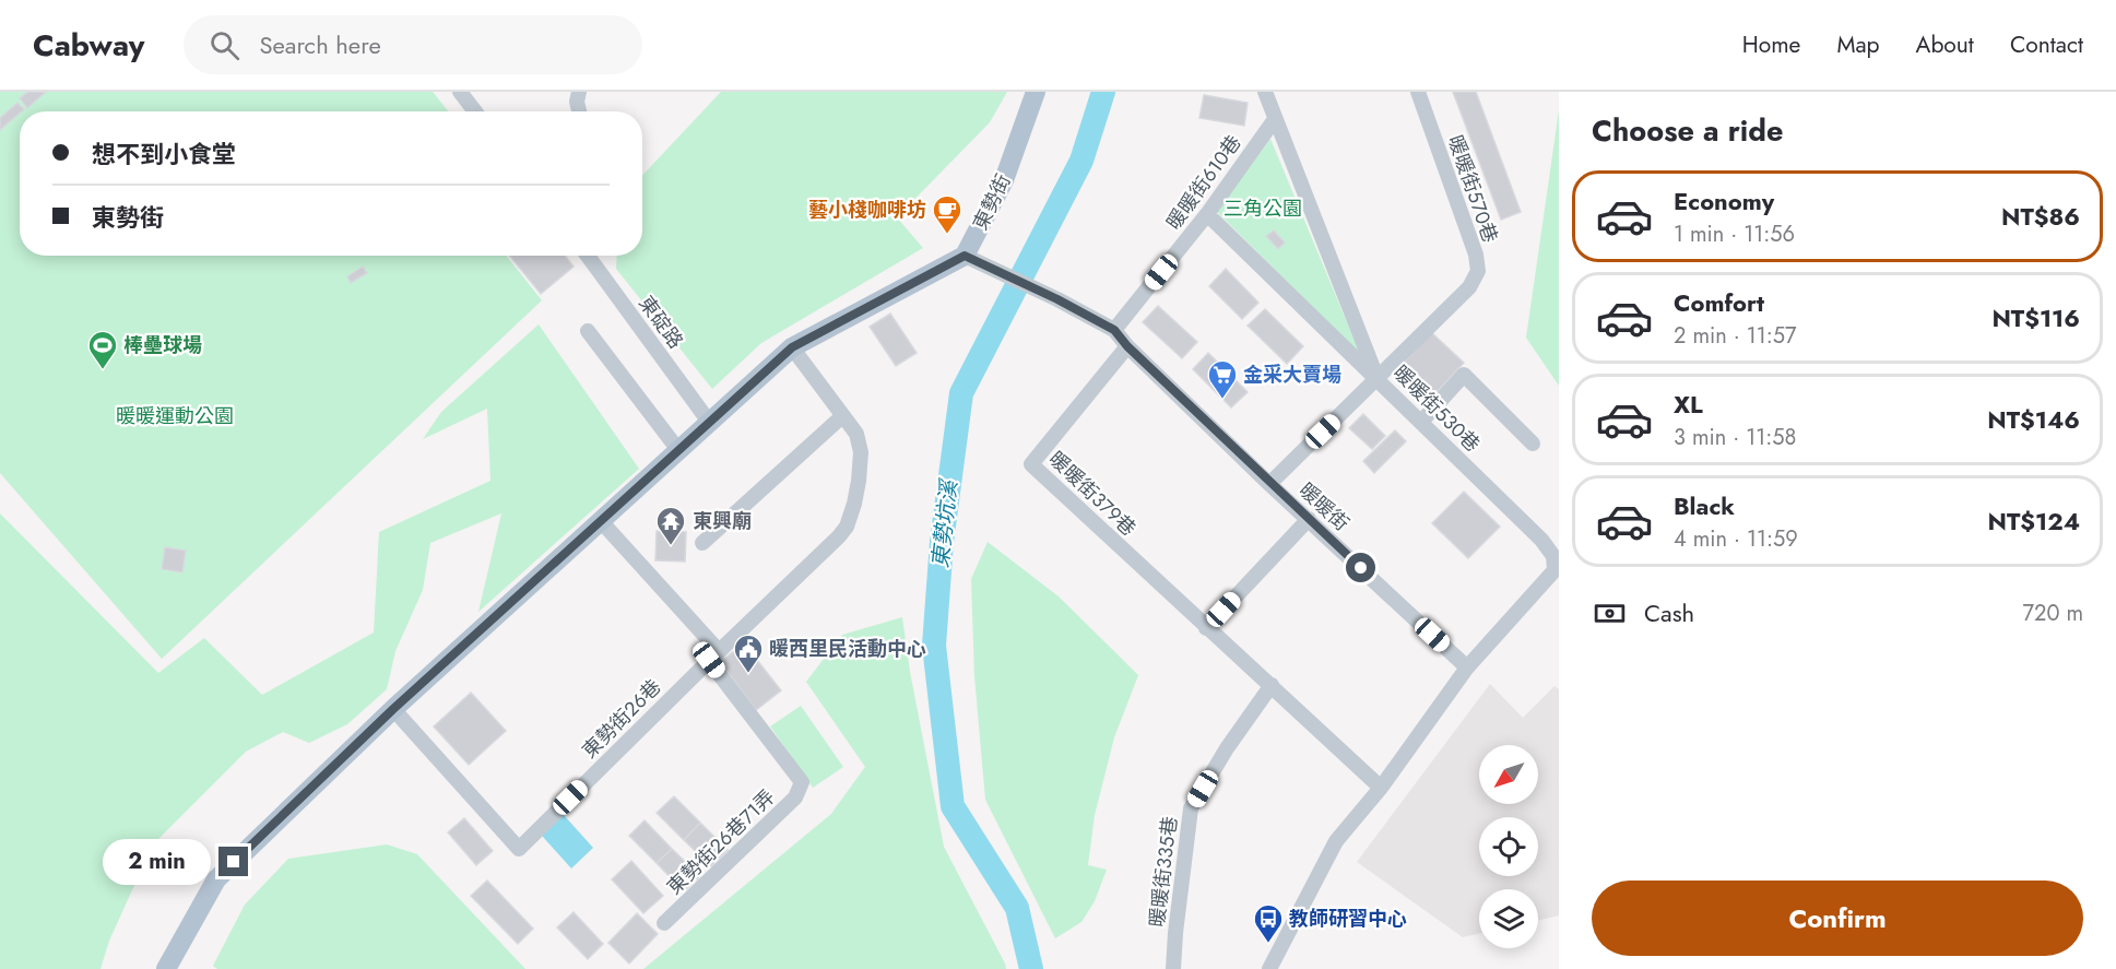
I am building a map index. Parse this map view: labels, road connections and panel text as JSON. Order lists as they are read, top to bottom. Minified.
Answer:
{"streets":{"main road":["東勢街"],"street":["暖暖街610巷","暖暖街570巷","東碇路","暖暖街530巷","暖暖街379巷","暖暖街","東勢街26巷","東勢街26巷71弄","暖暖街335巷"]},"crossings":[["暖暖街610巷","暖暖街530巷"],["暖暖街610巷","暖暖街"],["暖暖街570巷","暖暖街530巷"],["暖暖街570巷","暖暖街"],["東勢街","暖暖街"],["暖暖街530巷","暖暖街"],["暖暖街379巷","暖暖街"],["暖暖街379巷","暖暖街335巷"],["東勢街26巷","東勢街26巷71弄"]],"water":["東勢坑溪"],"parks":["三角公園","暖暖運動公園"],"places":{"cafe":["藝小棧咖啡坊"],"sports":["棒壘球場"],"supermarket":["金采大賣場"],"temple":["東興廟"],"public building":["暖西里民活動中心"],"bus stop":["教師研習中心"]},"north":"bottom left","page":{"header":"Cabway","search":"Search here","nav":["Home","Map","About","Contact"],"heading":"Choose a ride","banner":["想不到小食堂","東勢街"],"list":[{"name":"Economy","note":"1 min · 11:56","value":"NT$86"},{"name":"Comfort","note":"2 min · 11:57","value":"NT$116"},{"name":"XL","note":"3 min · 11:58","value":"NT$146"},{"name":"Black","note":"4 min · 11:59","value":"NT$124"}],"pay":["Cash","720 m"],"bubble":"2 min","buttons":"Confirm"}}
